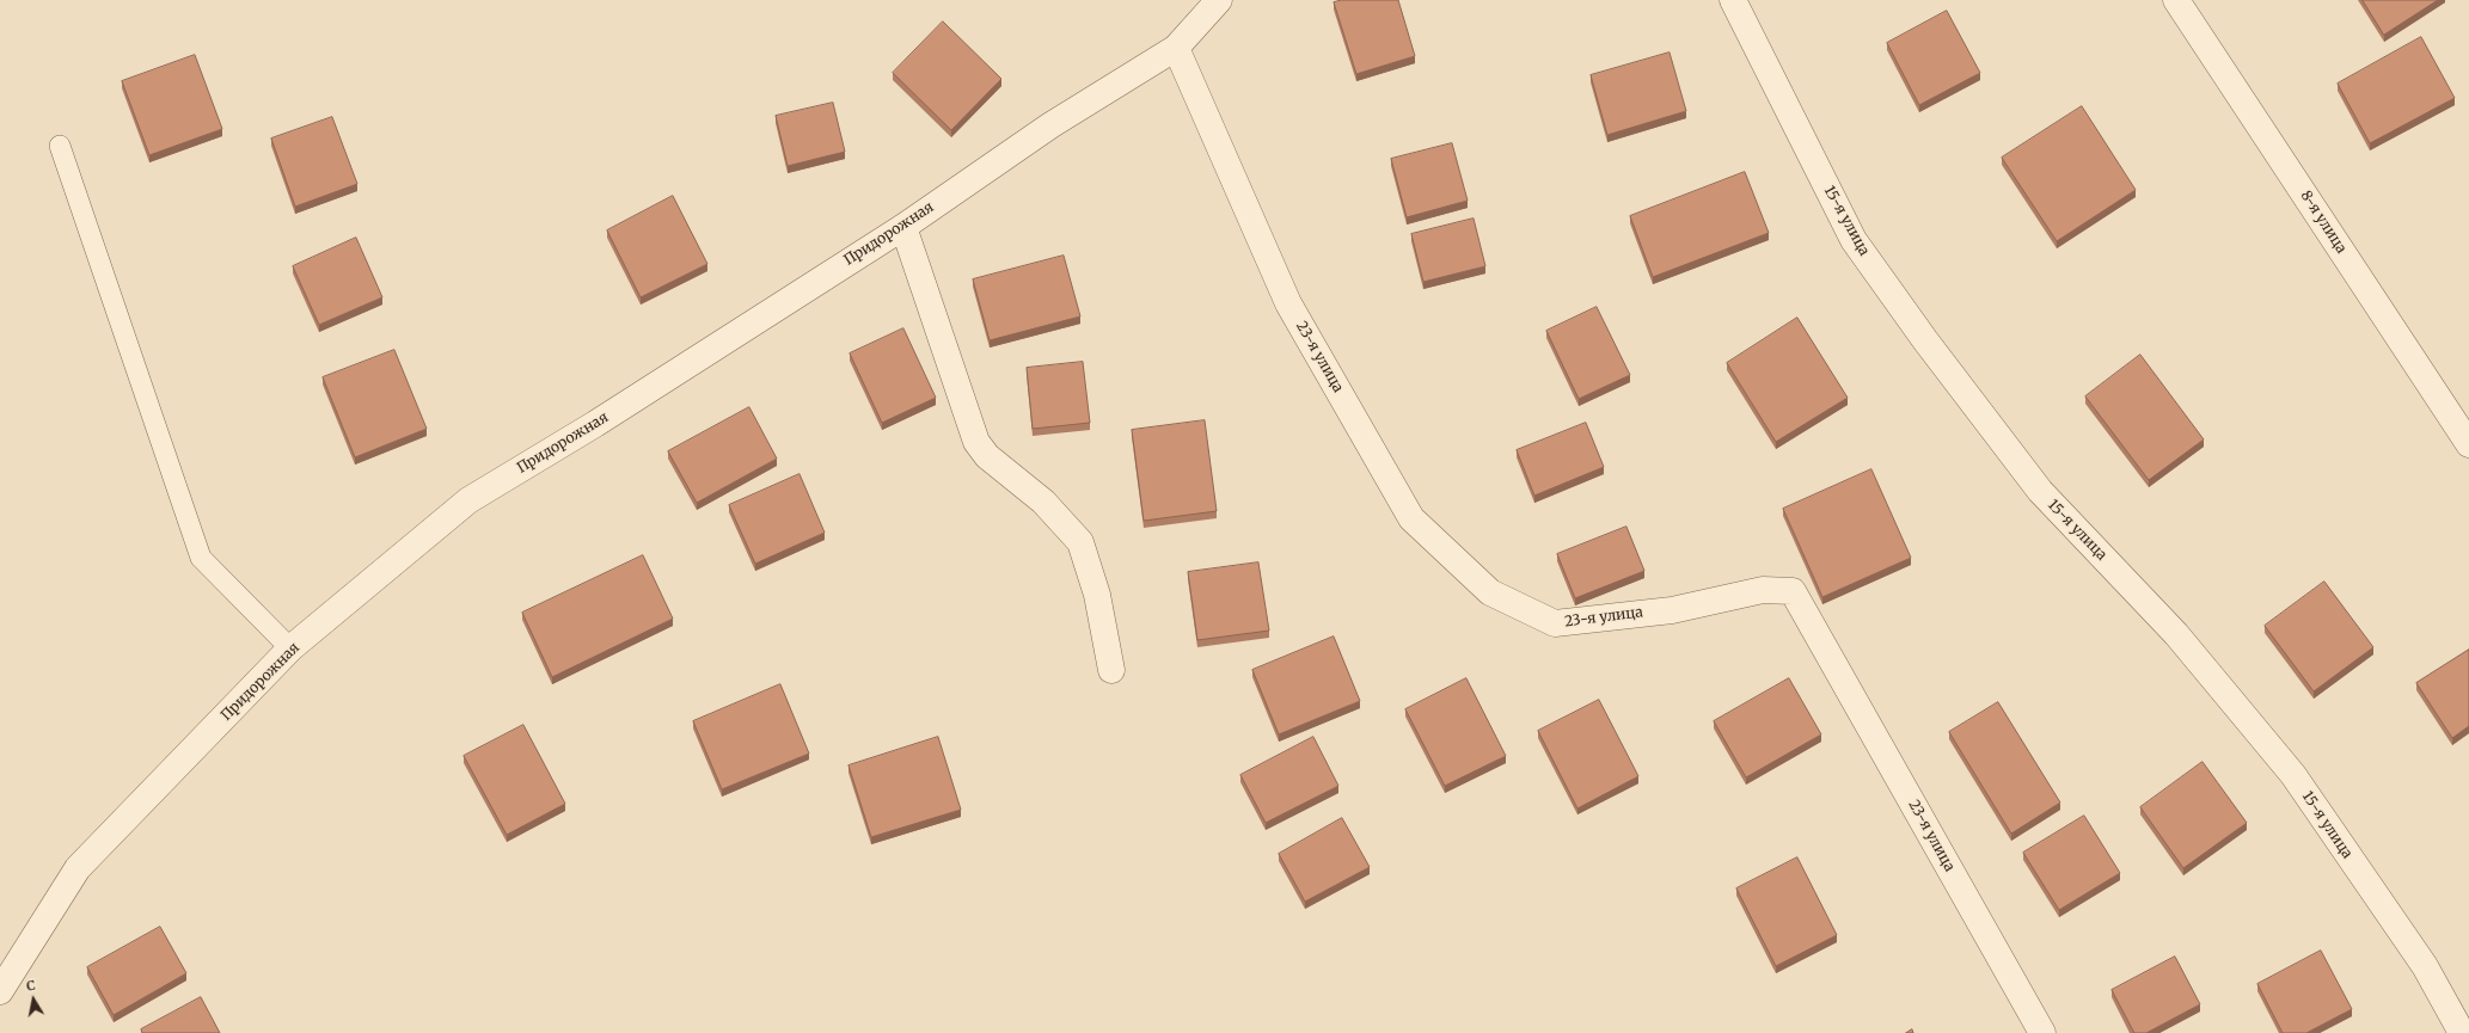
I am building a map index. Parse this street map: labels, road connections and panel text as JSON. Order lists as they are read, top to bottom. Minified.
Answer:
{"streets":{"street":["15-я улица","8-я улица","Придорожная","23-я улица"]},"crossings":[["Придорожная","23-я улица"]],"north":"top"}
